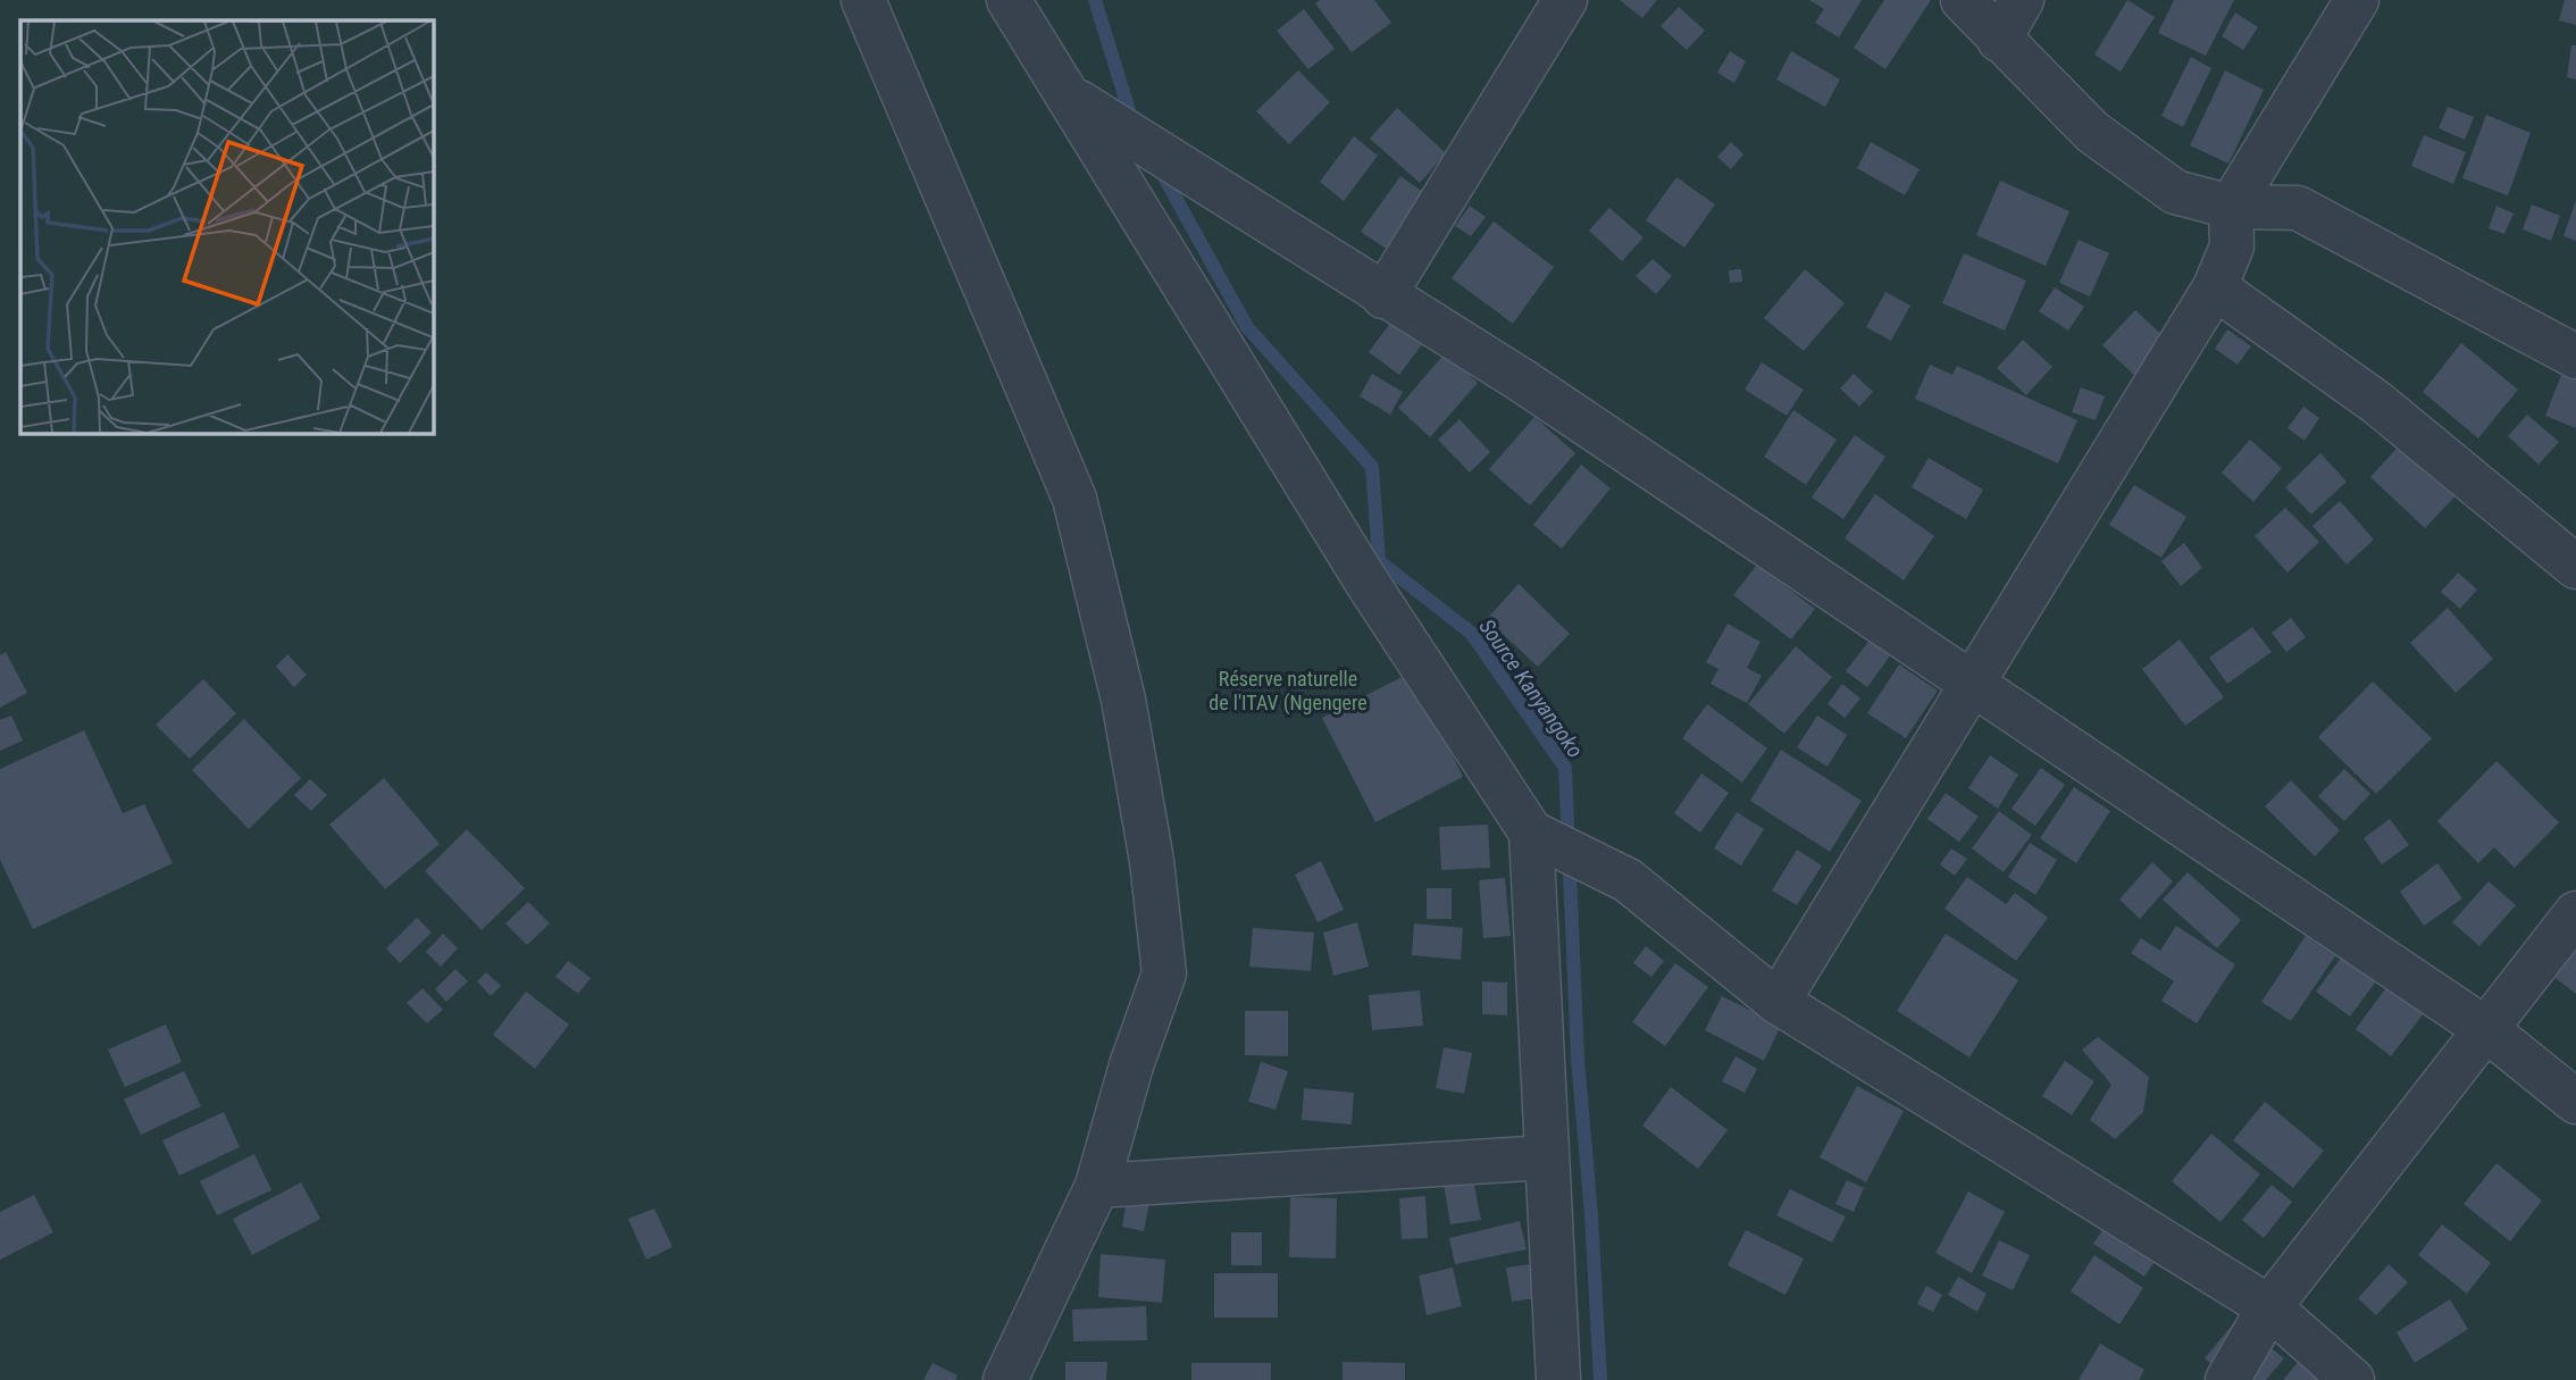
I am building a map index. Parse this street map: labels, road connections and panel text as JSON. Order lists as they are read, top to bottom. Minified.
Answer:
{"water":["Source Kanyangoko"],"parks":["Réserve naturelle de l'ITAV (Ngengere"]}
